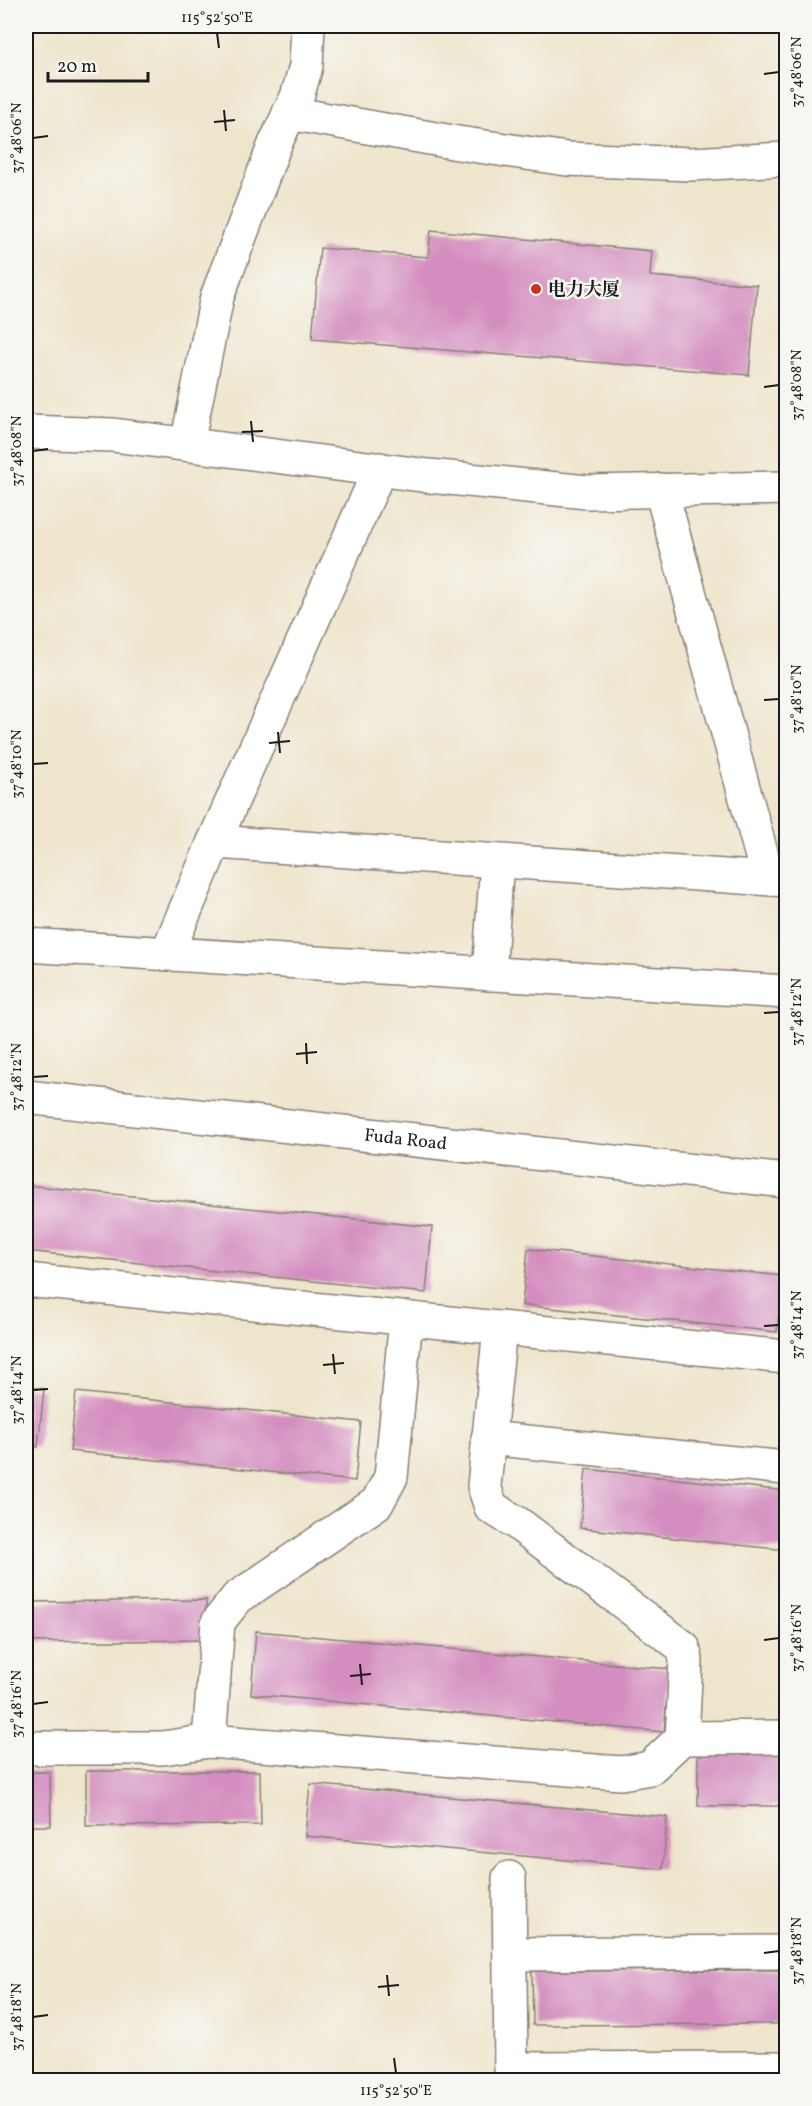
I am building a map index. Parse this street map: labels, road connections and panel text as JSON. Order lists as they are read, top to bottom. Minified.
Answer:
{"streets":{"street":["Fuda Road"]},"places":["电力大厦"],"scale_bar":"20 m","coordinates":["115°52'50\"E","37°48'06\"N","37°48'08\"N","37°48'10\"N","37°48'12\"N","37°48'14\"N","37°48'16\"N","37°48'18\"N"]}
